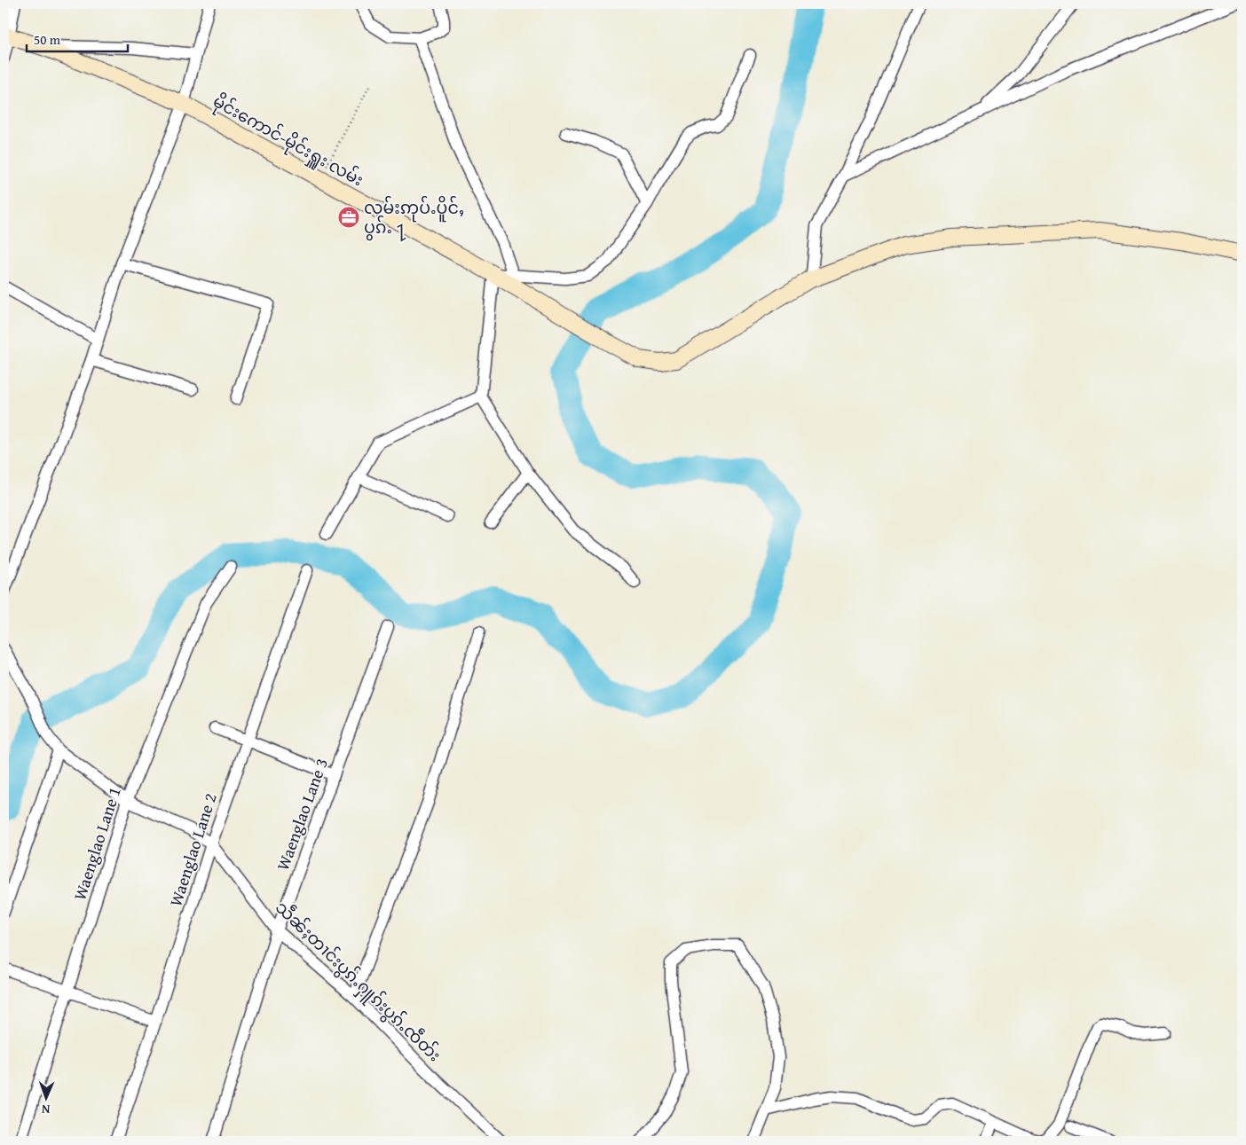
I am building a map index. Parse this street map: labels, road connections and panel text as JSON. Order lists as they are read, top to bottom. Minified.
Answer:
{"streets":{"main road":["မိုင်းကောင်-မိုင်းရှူး လမ်း"],"street":["Waenglao Lane 3","Waenglao Lane 1","Waenglao Lane 2","သဵၼ်ႈတၢင်းပွၵ်ႉႁူၵ်းပွၵ်ႉၸဵတ်း"]},"crossings":[["Waenglao Lane 3","သဵၼ်ႈတၢင်းပွၵ်ႉႁူၵ်းပွၵ်ႉၸဵတ်း"],["Waenglao Lane 1","သဵၼ်ႈတၢင်းပွၵ်ႉႁူၵ်းပွၵ်ႉၸဵတ်း"],["Waenglao Lane 2","သဵၼ်ႈတၢင်းပွၵ်ႉႁူၵ်းပွၵ်ႉၸဵတ်း"]],"places":{"office":["လုမ်းဢုပ်ႉပိူင်ႇ ပွၵ်ႉ ႑"]},"scale_bar":"50 m","north":"bottom"}
